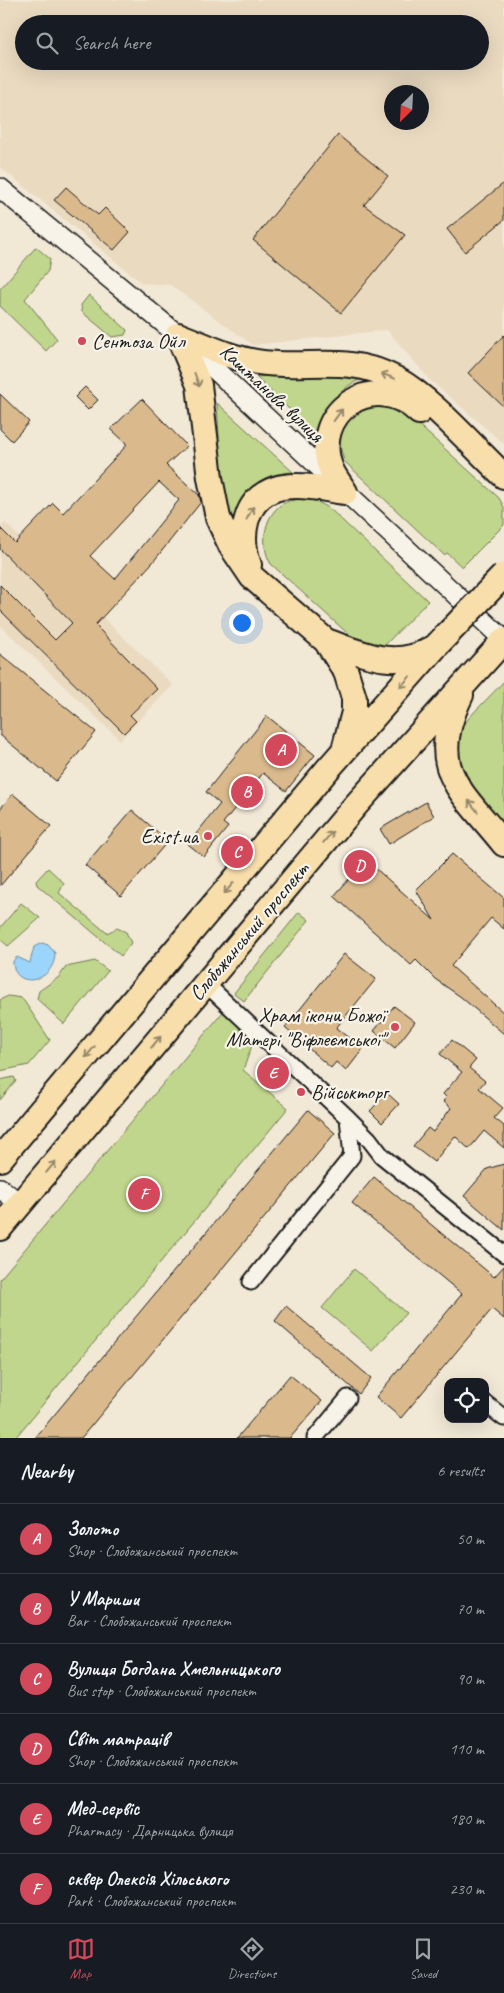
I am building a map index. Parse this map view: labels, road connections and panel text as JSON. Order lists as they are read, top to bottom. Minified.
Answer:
{"streets":{"main road":["Слобожанський проспект"],"street":["Каштанова вулиця"]},"crossings":[["Каштанова вулиця","Слобожанський проспект"]],"places":["Сентоза Ойл","Exist.ua","Храм ікони Божої Матері \"Віфлеємської\"","Військторг"],"north":"bottom left","page":{"search":"Search here","pins":["A","B","C","D","E","F"],"heading":["Nearby","6 results"],"list":[{"mark":"A","name":"Золото","note":"Shop · Слобожанський проспект","value":"50 m"},{"mark":"B","name":"У Мариши","note":"Bar · Слобожанський проспект","value":"70 m"},{"mark":"C","name":"Вулиця Богдана Хмельницького","note":"Bus stop · Слобожанський проспект","value":"90 m"},{"mark":"D","name":"Світ матраців","note":"Shop · Слобожанський проспект","value":"110 m"},{"mark":"E","name":"Мед-сервіс","note":"Pharmacy · Дарницька вулиця","value":"180 m"},{"mark":"F","name":"сквер Олексія Хільського","note":"Park · Слобожанський проспект","value":"230 m"}],"nav":["Map","Directions","Saved"]}}
